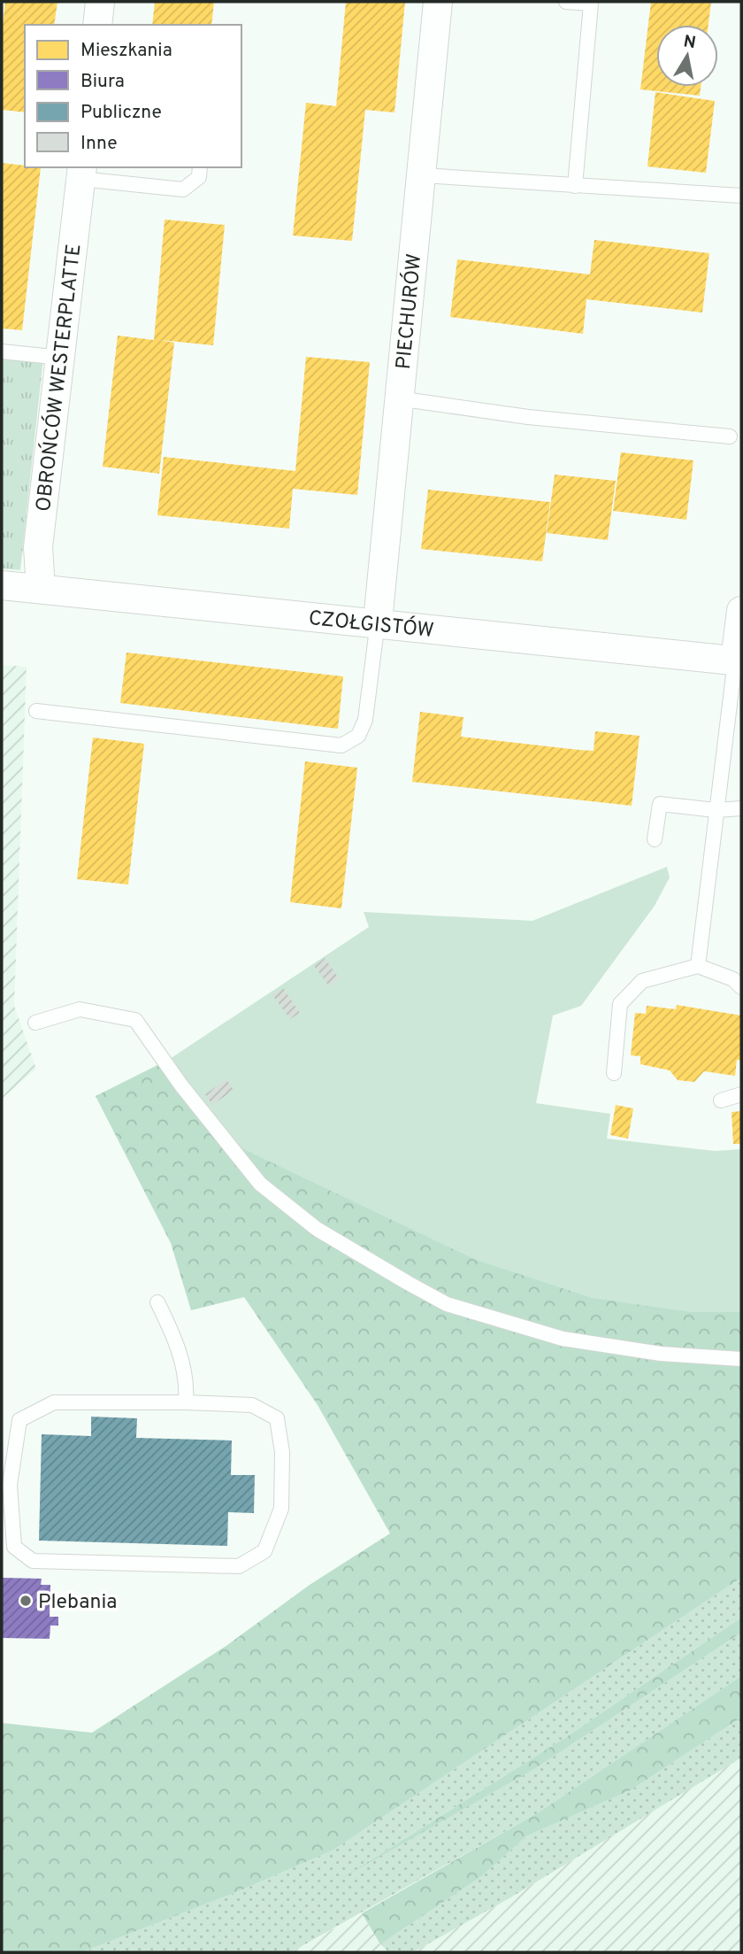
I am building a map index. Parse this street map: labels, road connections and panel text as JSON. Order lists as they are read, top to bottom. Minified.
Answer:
{"streets":{"street":["PIECHURÓW","OBROŃCÓW WESTERPLATTE","CZOŁGISTÓW"]},"crossings":[["PIECHURÓW","CZOŁGISTÓW"],["OBROŃCÓW WESTERPLATTE","CZOŁGISTÓW"]],"places":["Plebania"],"legend":["Mieszkania","Biura","Publiczne","Inne"],"north":"top"}
